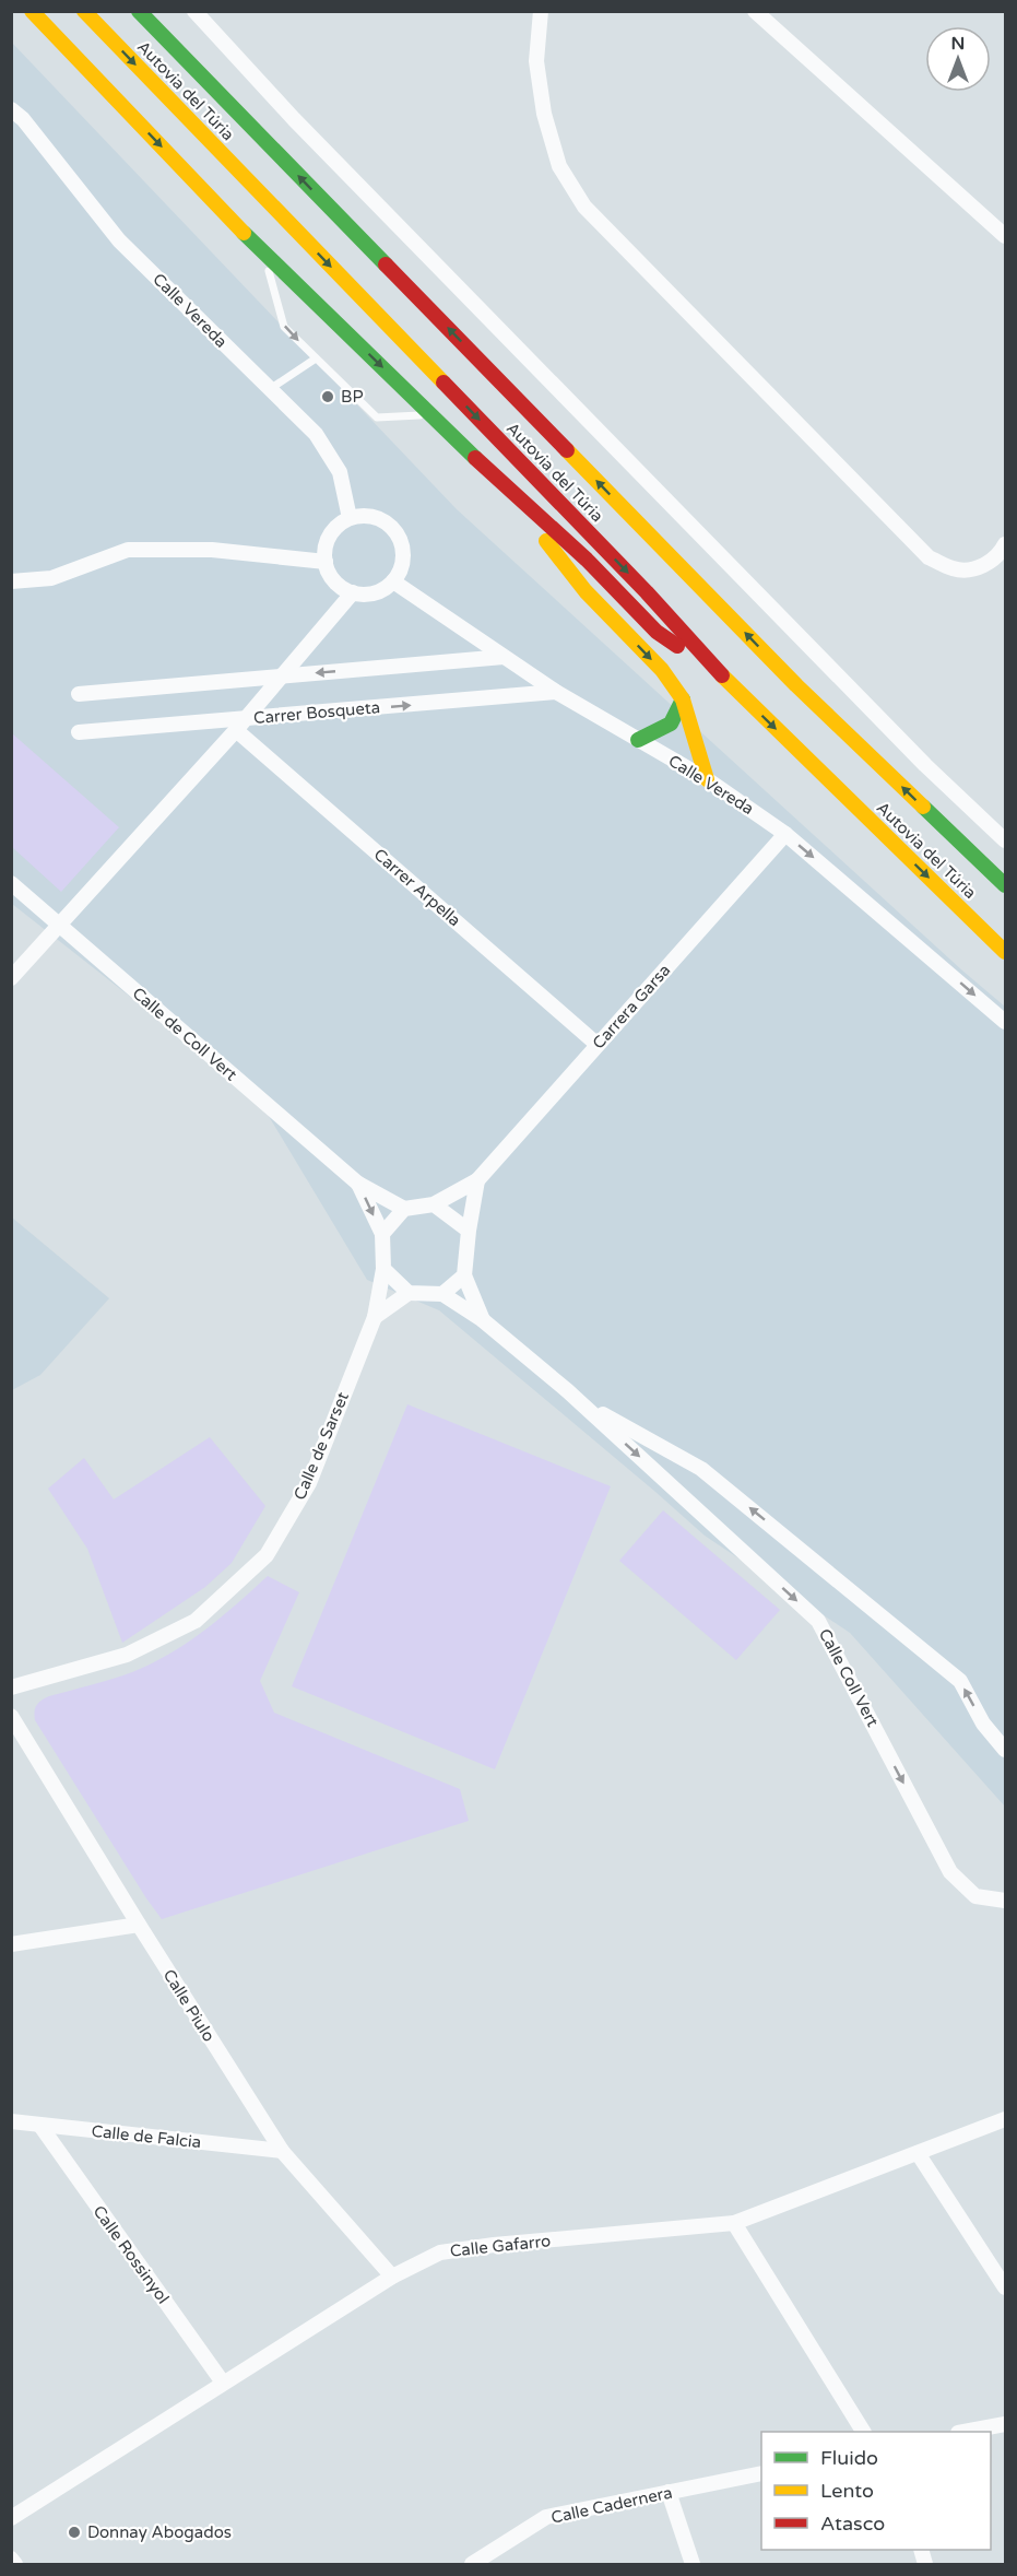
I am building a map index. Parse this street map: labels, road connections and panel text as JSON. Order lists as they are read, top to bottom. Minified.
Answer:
{"streets":{"highway":["Autovia del Túria"],"street":["Calle Vereda","Carrer Bosqueta","Carrer Arpella","Carrera Garsa","Calle de Coll Vert","Calle de Sarset","Calle Coll Vert","Calle Piulo","Calle de Falcia","Calle Gafarro","Calle Rossinyol","Calle Cadernera"]},"crossings":[["Calle Vereda","Carrer Bosqueta"],["Calle Vereda","Carrera Garsa"],["Carrer Bosqueta","Carrer Arpella"],["Carrer Arpella","Carrera Garsa"],["Carrera Garsa","Calle de Coll Vert"],["Carrera Garsa","Calle de Sarset"],["Carrera Garsa","Calle Coll Vert"],["Calle de Coll Vert","Calle de Sarset"],["Calle de Coll Vert","Calle Coll Vert"],["Calle de Sarset","Calle Coll Vert"],["Calle Piulo","Calle de Falcia"],["Calle Piulo","Calle Gafarro"],["Calle de Falcia","Calle Rossinyol"],["Calle Gafarro","Calle Rossinyol"]],"places":["BP","Donnay Abogados"],"legend":["Fluido","Lento","Atasco"],"north":"top"}
